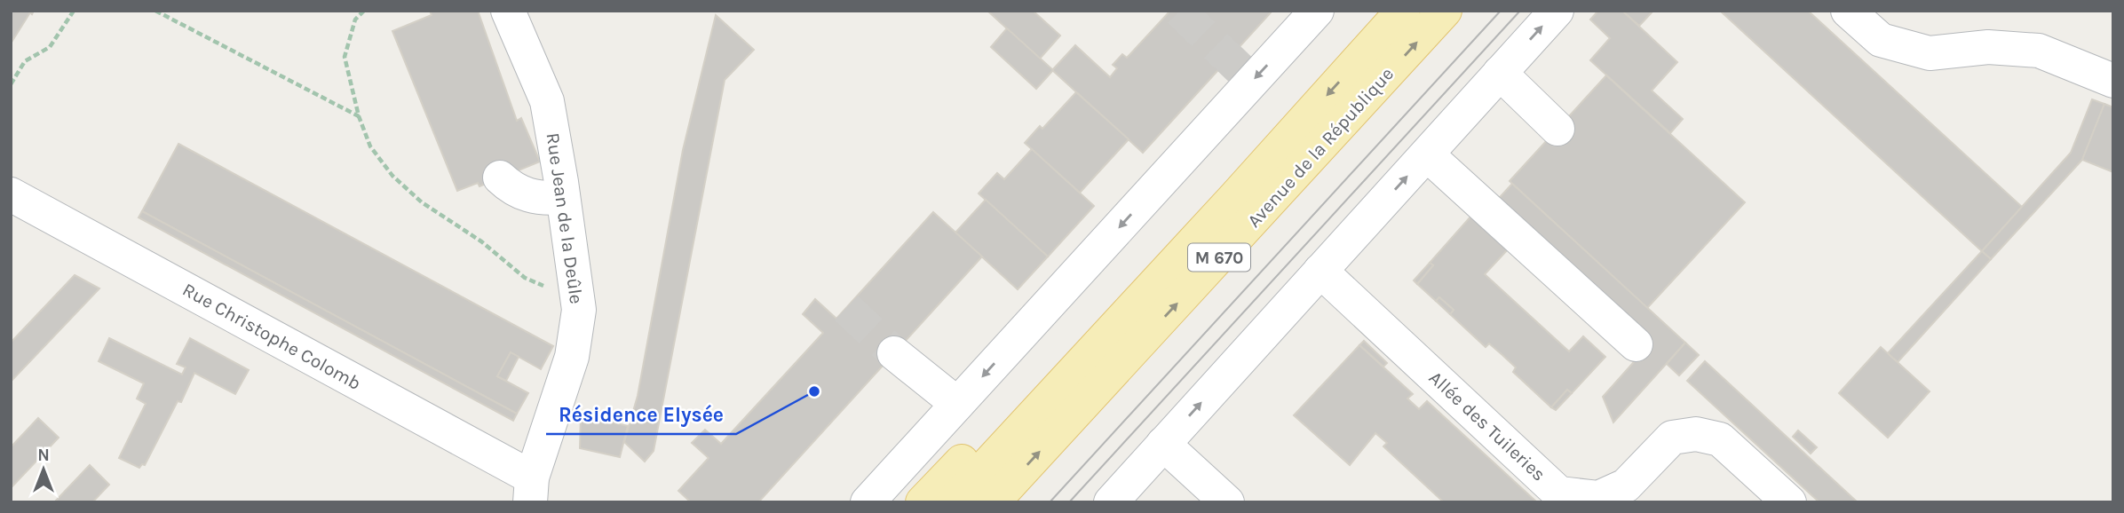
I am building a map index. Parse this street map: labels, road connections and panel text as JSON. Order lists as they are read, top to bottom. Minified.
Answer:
{"streets":{"main road":["Avenue de la République","M 670"],"street":["Rue Jean de la Deûle","Rue Christophe Colomb","Allée des Tuileries"]},"crossings":[["Rue Jean de la Deûle","Rue Christophe Colomb"]],"places":["Résidence Elysée"],"north":"top"}
